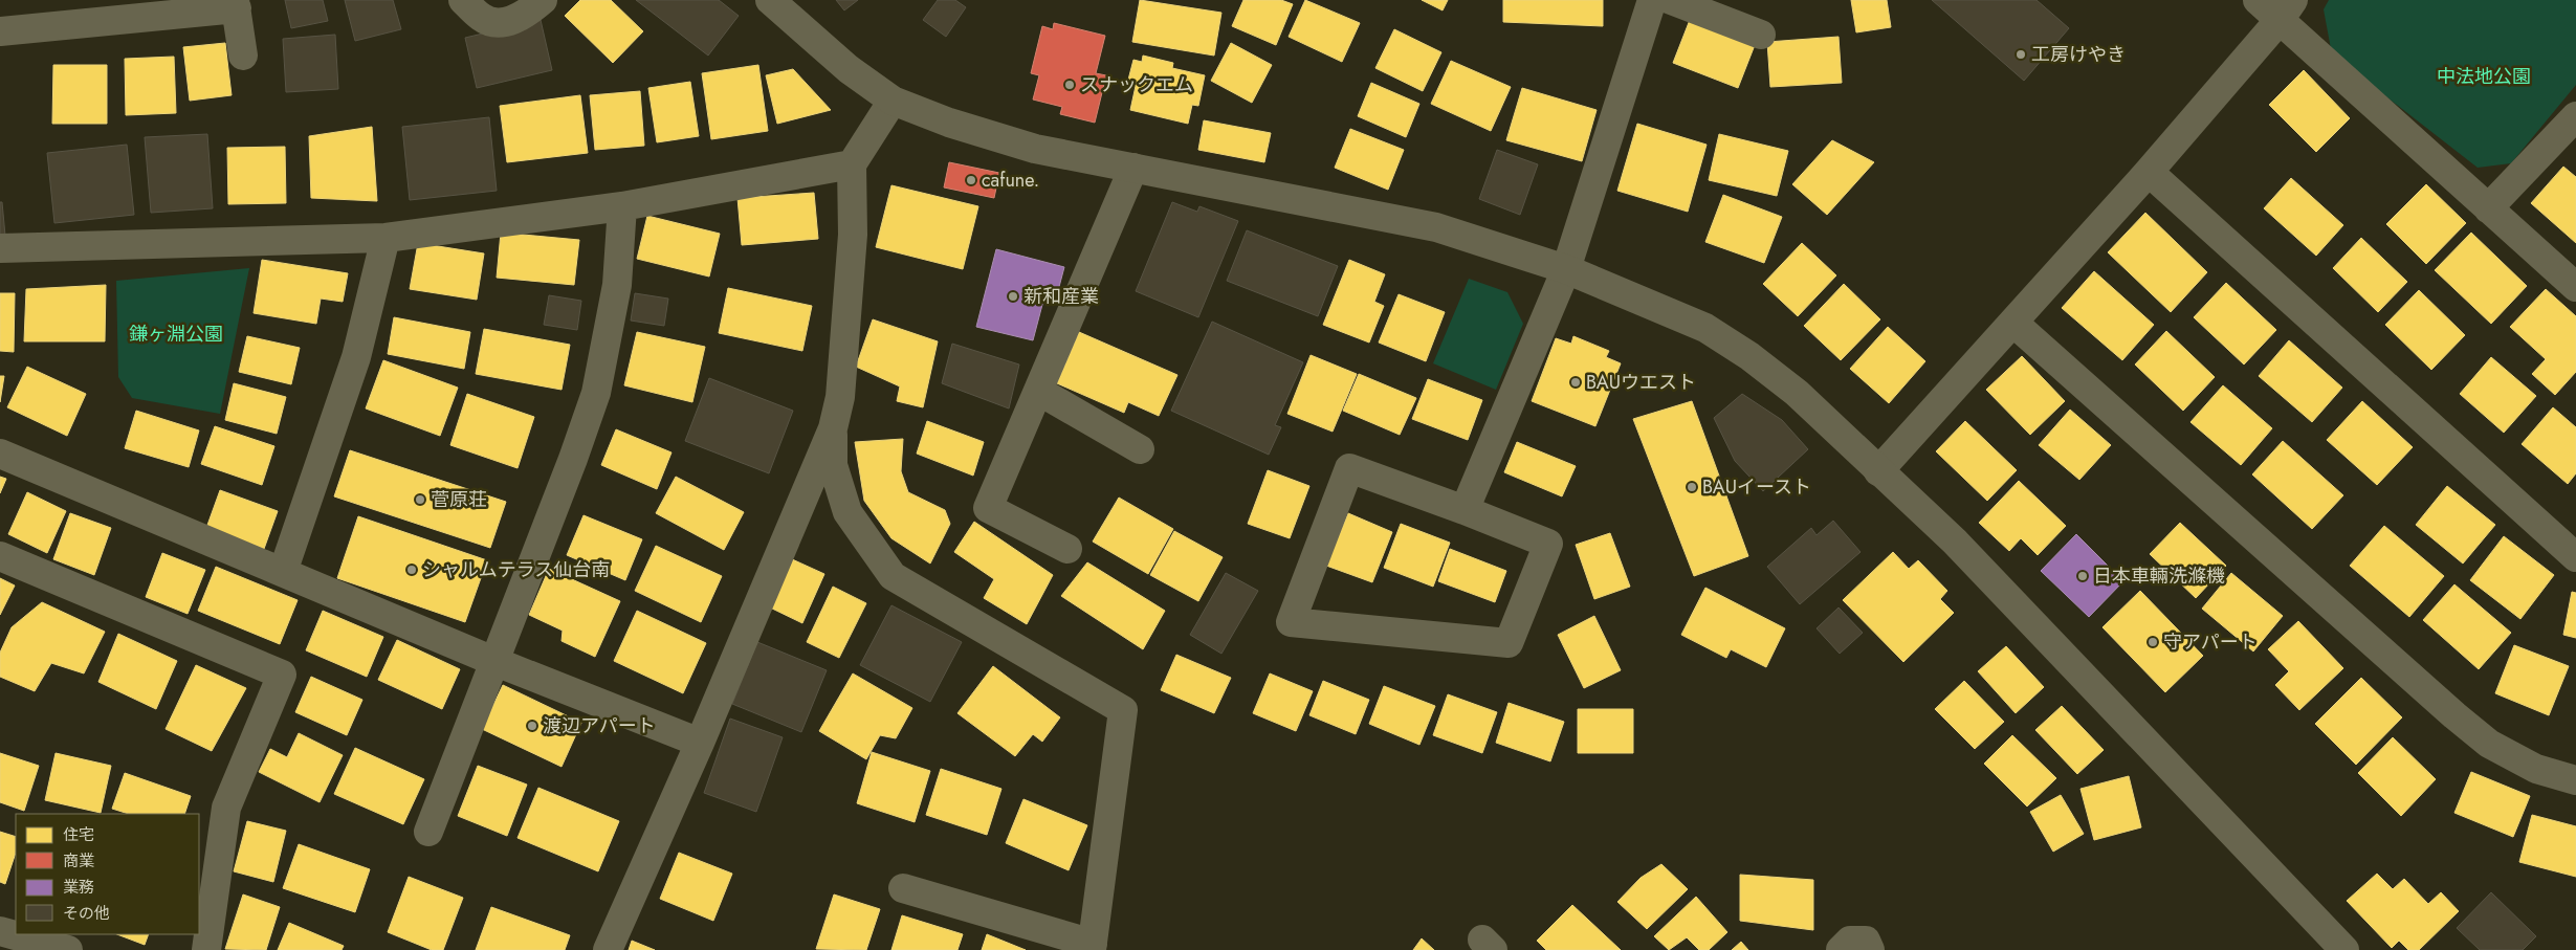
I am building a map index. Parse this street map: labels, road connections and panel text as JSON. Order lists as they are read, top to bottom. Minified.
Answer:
{"parks":["中法地公園","鎌ヶ淵公園"],"places":["工房けやき","スナックエム","cafune.","新和産業","BAUウエスト","BAUイースト","菅原荘","シャルムテラス仙台南","日本車輛洗滌機","守アパート","渡辺アパート"],"legend":["住宅","商業","業務","その他"]}
